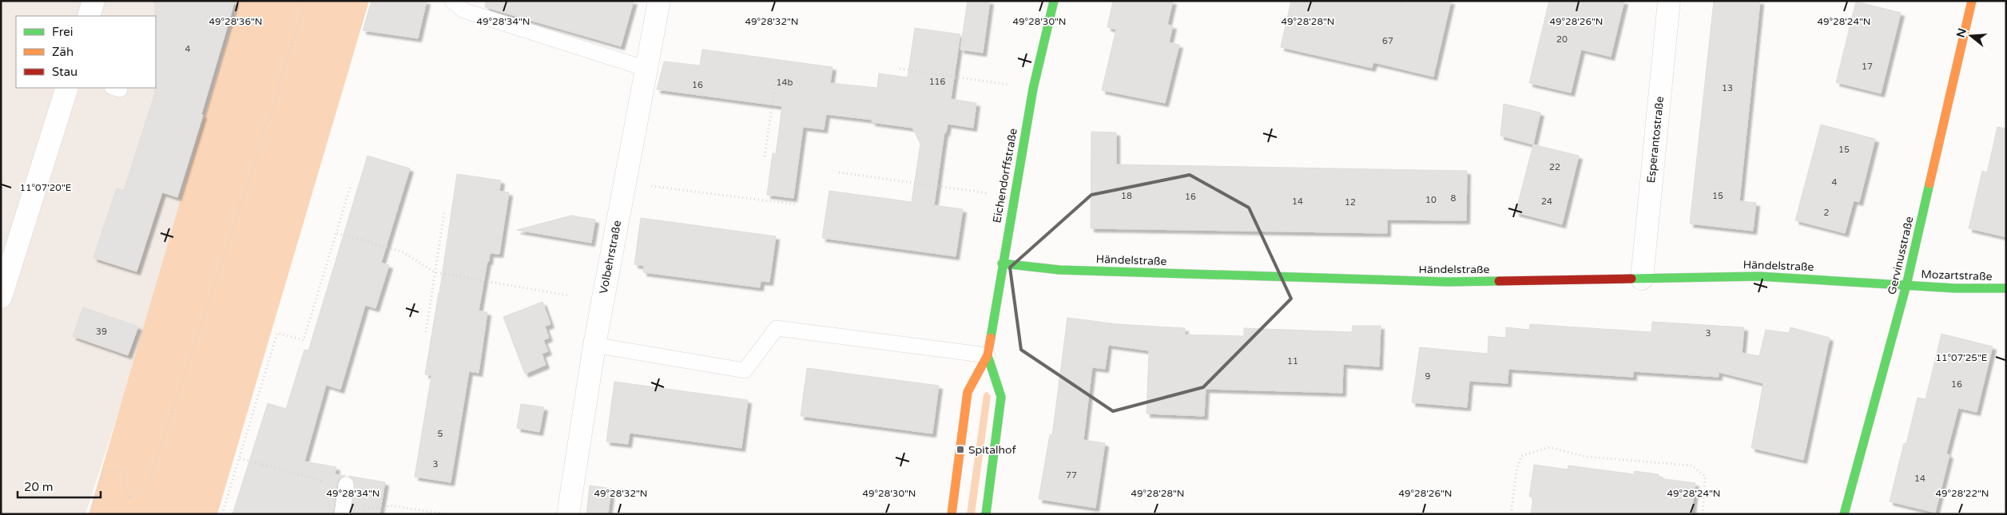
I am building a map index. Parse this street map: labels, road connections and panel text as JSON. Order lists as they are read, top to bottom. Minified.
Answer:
{"streets":{"street":["Esperantostraße","Eichendorffstraße","Gervinusstraße","Volbehrstraße","Händelstraße","Mozartstraße"]},"crossings":[["Esperantostraße","Händelstraße"],["Eichendorffstraße","Händelstraße"],["Gervinusstraße","Händelstraße"],["Gervinusstraße","Mozartstraße"],["Händelstraße","Mozartstraße"]],"places":{"transit":["Spitalhof"]},"house_numbers":["20","67","4","17","116","14b","16","13","15","22","4","18","15","16","8","10","14","24","12","2","39","3","11","9","16","5","3","77","14"],"legend":["Frei","Zäh","Stau"],"scale_bar":"20 m","north":"left","coordinates":["49°28'36\"N","49°28'34\"N","49°28'32\"N","49°28'30\"N","49°28'28\"N","49°28'26\"N","49°28'24\"N","11°07'20\"E","11°07'25\"E","49°28'22\"N"]}
